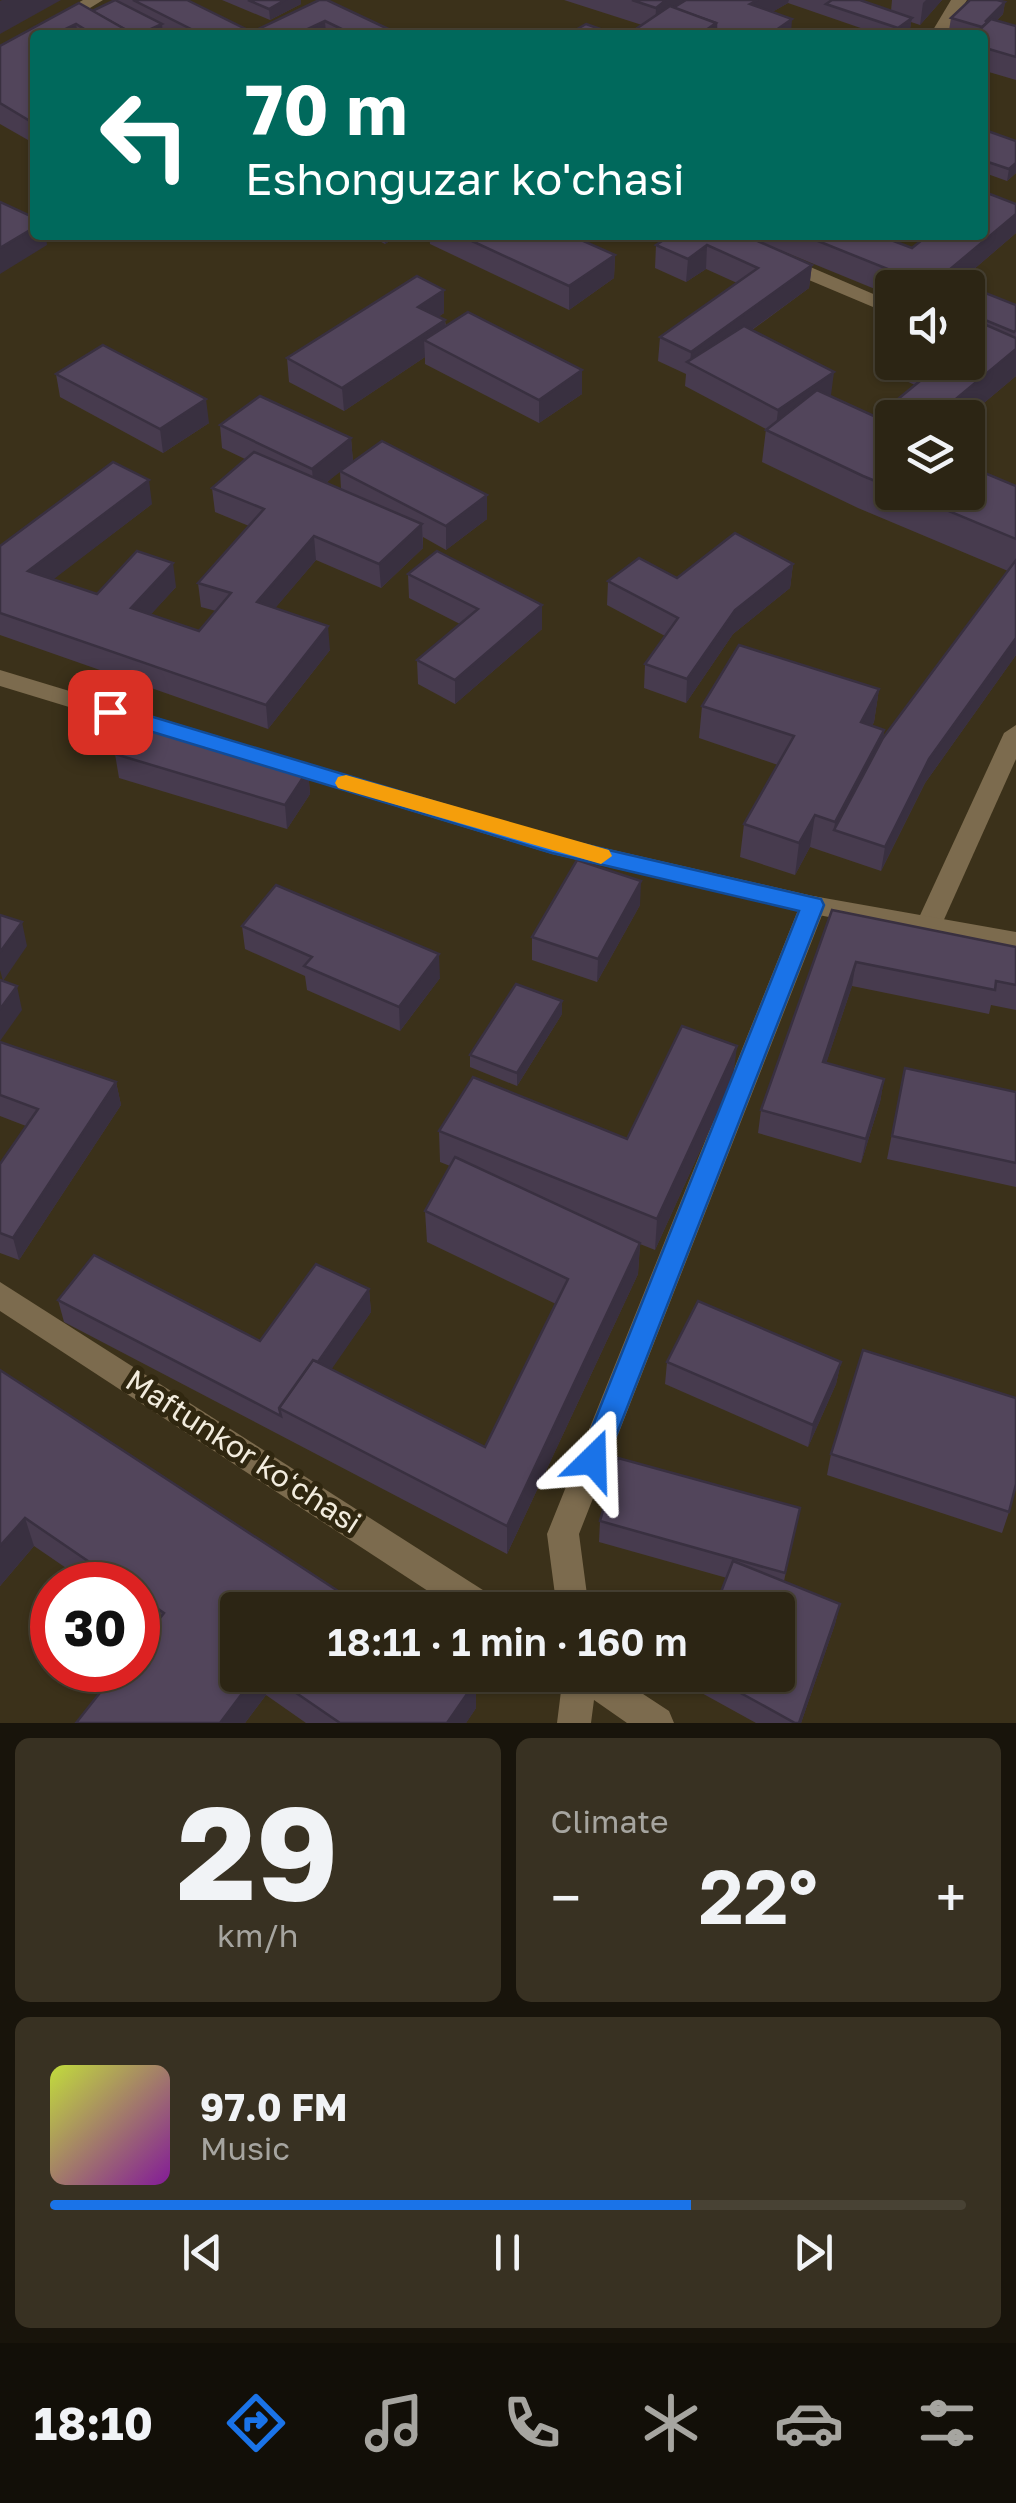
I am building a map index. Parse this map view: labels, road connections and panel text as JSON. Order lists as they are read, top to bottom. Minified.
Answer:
{"streets":{"street":["Maftunkor koʻchasi"]},"page":{"turn":["70 m","Eshonguzar ko'chasi"],"limit":"30","trip":"18:11 · 1 min · 160 m","tile":[["29","km/h"],"Climate"],"heat":["−","22°","+"],"song":["97.0 FM","Music"],"tabs":"18:10"}}
